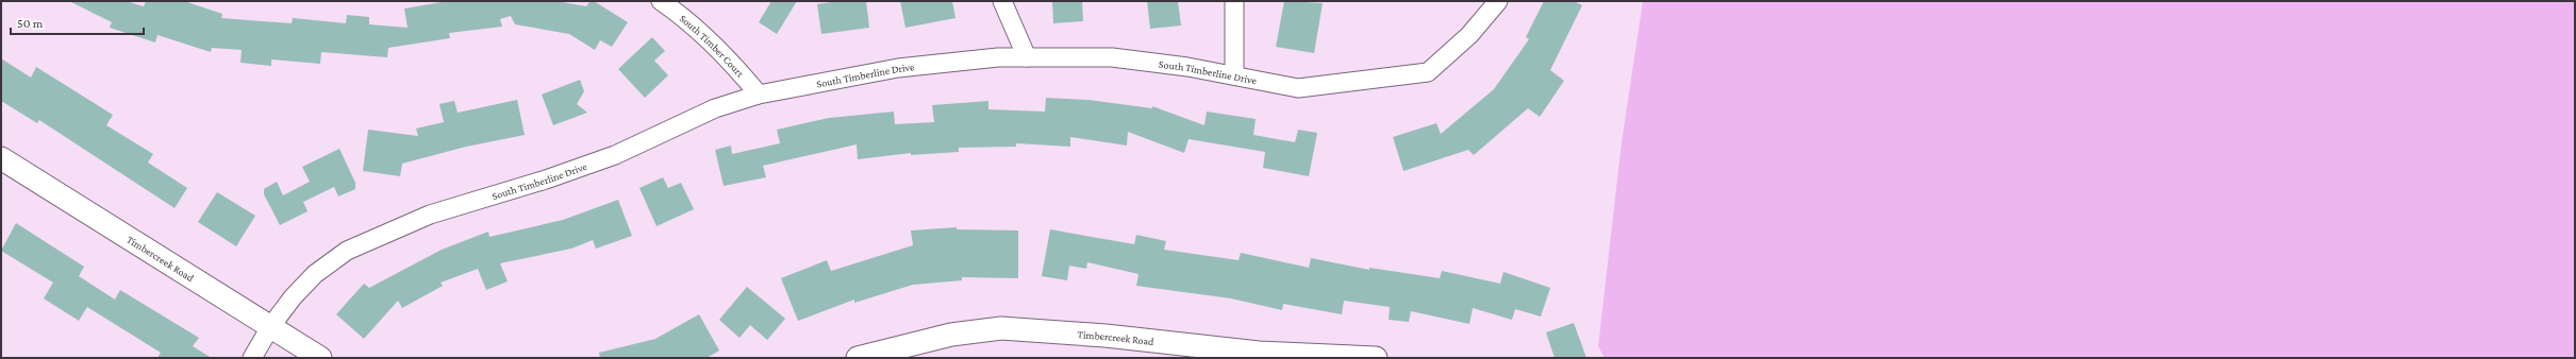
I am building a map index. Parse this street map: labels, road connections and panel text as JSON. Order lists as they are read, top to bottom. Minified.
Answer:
{"streets":{"street":["South Timber Court","South Timberline Drive","Timbercreek Road"]},"crossings":[["South Timber Court","South Timberline Drive"],["South Timberline Drive","Timbercreek Road"]],"scale_bar":"50 m"}
